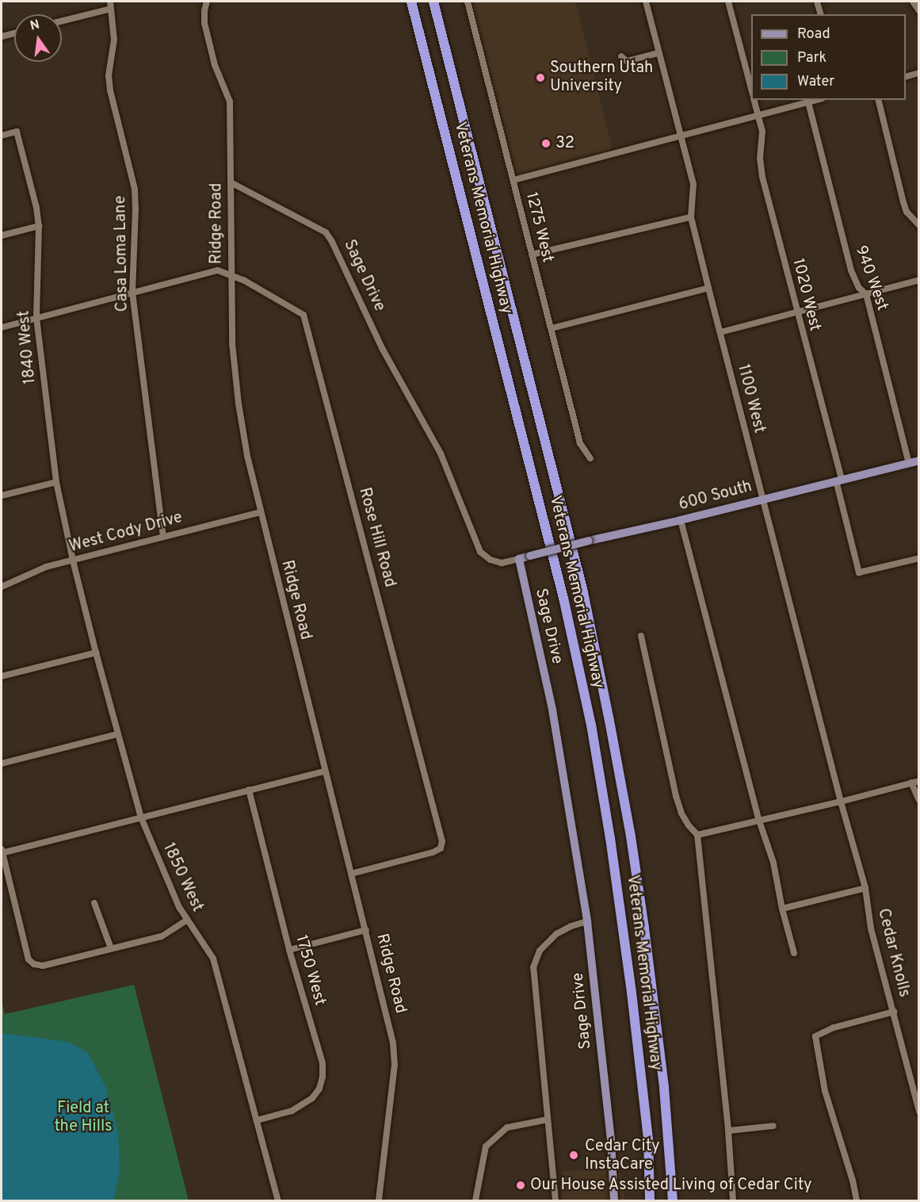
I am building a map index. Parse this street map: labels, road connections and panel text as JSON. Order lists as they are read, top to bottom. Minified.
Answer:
{"streets":{"highway":["Veterans Memorial Highway"],"main road":["Sage Drive","600 South"],"street":["Ridge Road","1275 West","Casa Loma Lane","940 West","1020 West","1840 West","1100 West","West Cody Drive","Rose Hill Road","1850 West","Cedar Knolls","1750 West"]},"crossings":[["Ridge Road","Sage Drive"],["Ridge Road","West Cody Drive"],["Ridge Road","Rose Hill Road"],["Casa Loma Lane","West Cody Drive"],["Sage Drive","600 South"],["940 West","600 South"],["1020 West","600 South"],["1840 West","West Cody Drive"],["1840 West","1850 West"],["1100 West","600 South"],["1100 West","Cedar Knolls"],["West Cody Drive","1850 West"],["1850 West","1750 West"]],"parks":["Field at the Hills"],"places":["Southern Utah University","32","Cedar City InstaCare","Our House Assisted Living of Cedar City"],"legend":["Road","Park","Water"],"north":"top"}
